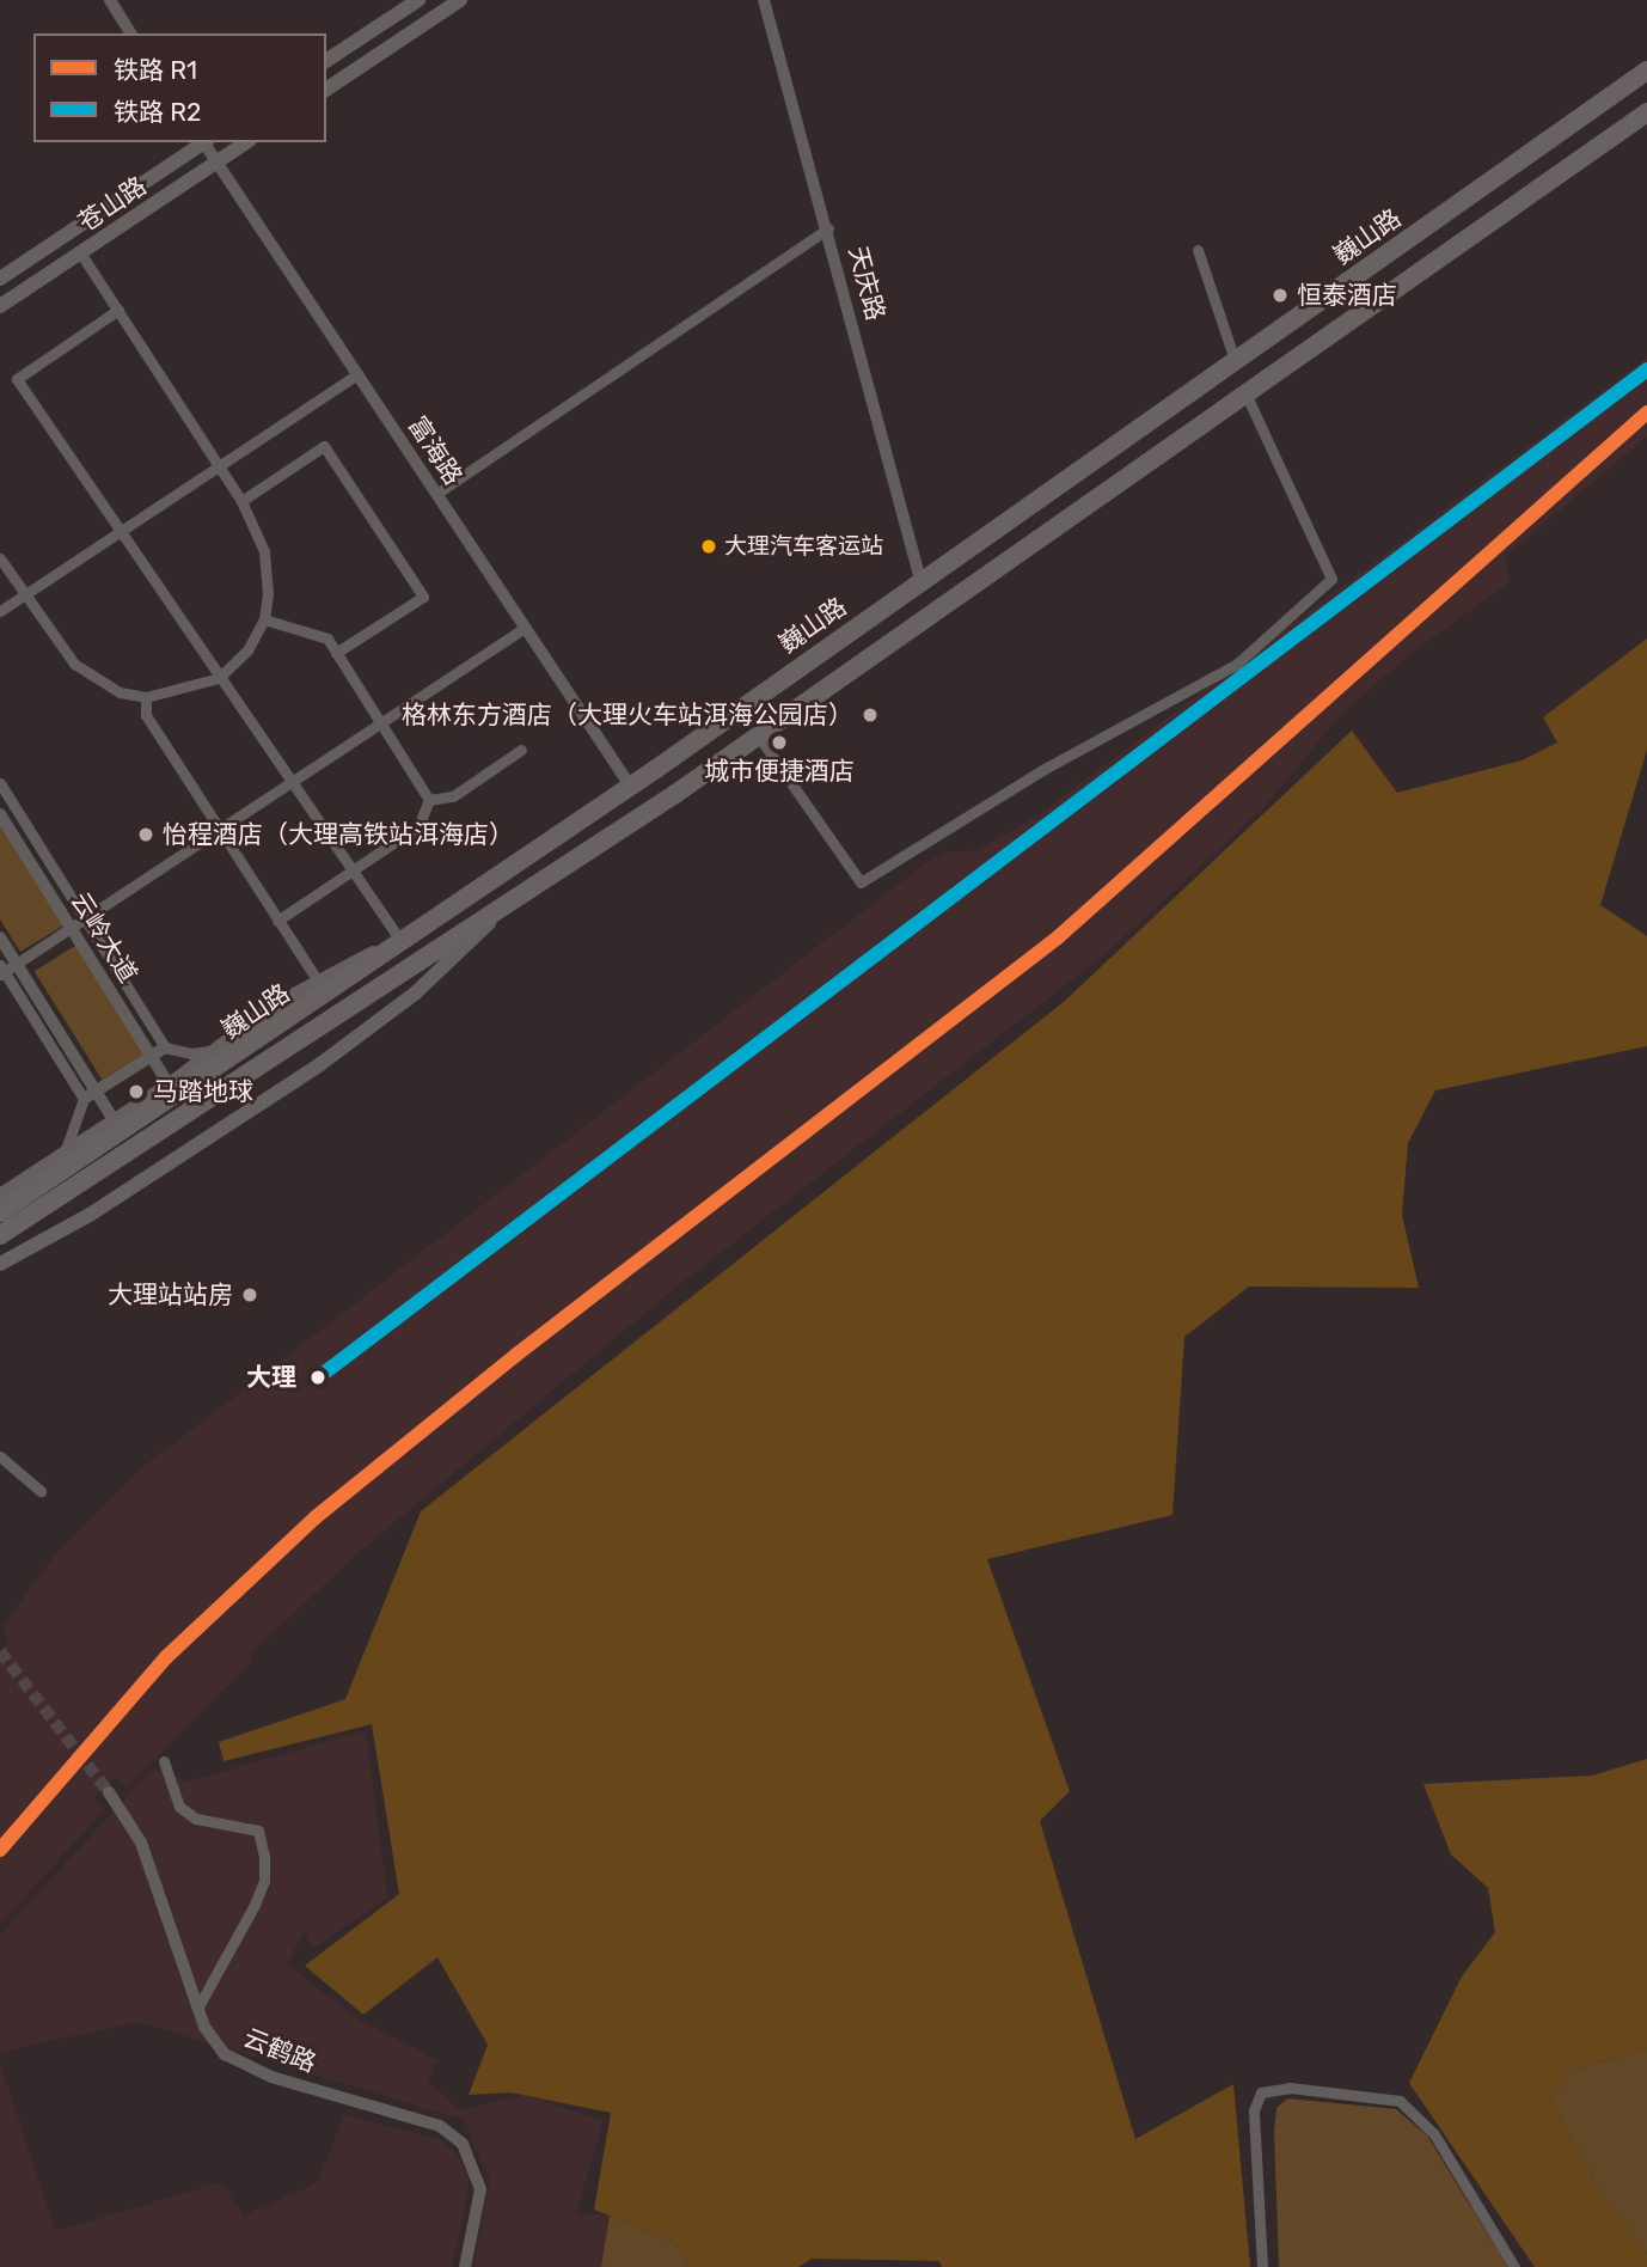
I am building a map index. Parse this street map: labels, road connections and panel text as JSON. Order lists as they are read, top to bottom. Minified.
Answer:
{"streets":{"highway":["巍山路"],"main road":["苍山路"],"street":["天庆路","富海路","云岭大道","云鹤路"]},"crossings":[["苍山路","富海路"],["巍山路","天庆路"],["巍山路","富海路"]],"places":["恒泰酒店","大理汽车客运站","格林东方酒店（大理火车站洱海公园店）","城市便捷酒店","怡程酒店（大理高铁站洱海店）","马踏地球","大理站站房","大理"],"lines":["rail line R2","rail line R1"],"legend":["铁路 R1","铁路 R2"]}
